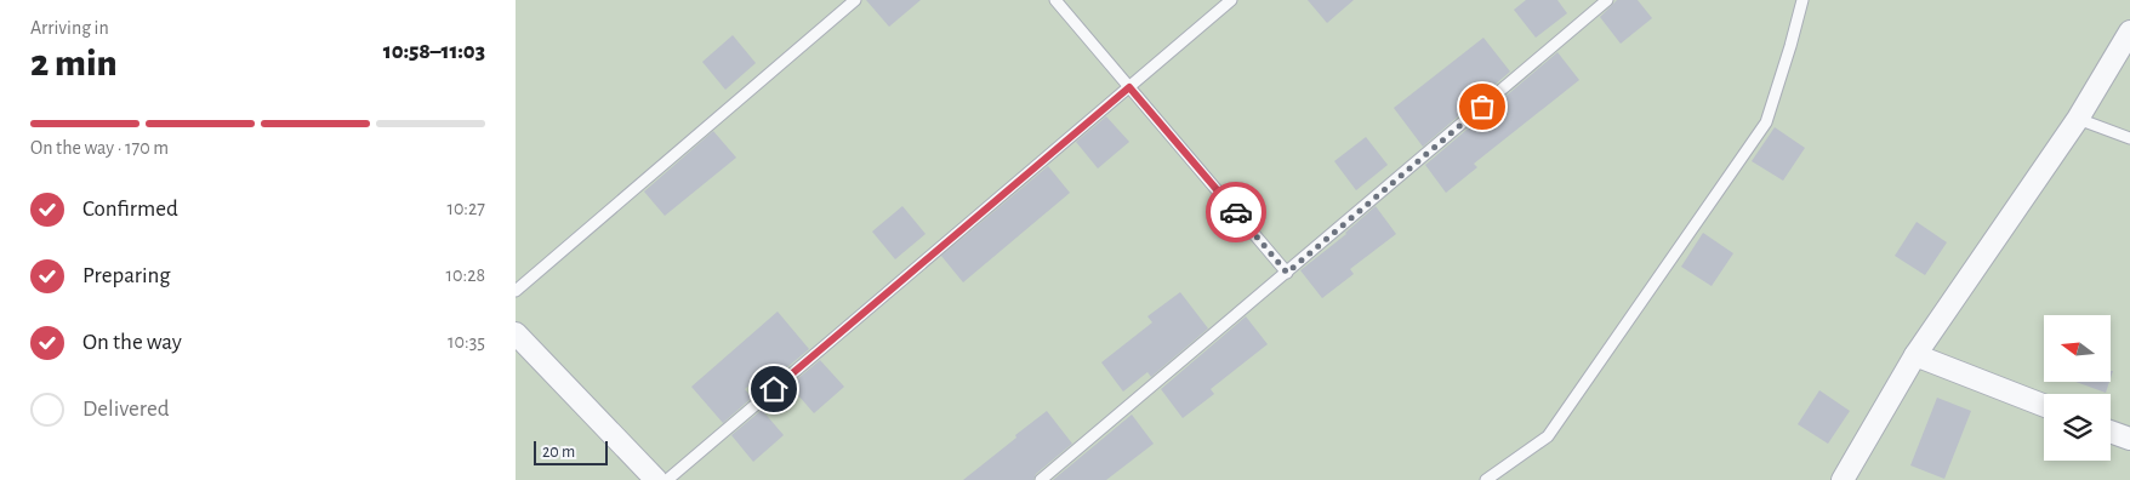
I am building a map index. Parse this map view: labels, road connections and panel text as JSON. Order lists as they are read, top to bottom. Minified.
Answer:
{"scale_bar":"20 m","north":"left","page":{"heading":["2 min","Arriving in","10:58–11:03"],"bar":"On the way · 170 m","list":[["Confirmed","10:27"],["Preparing","10:28"],["On the way","10:35"],"Delivered"],"scale":"20 m"}}
